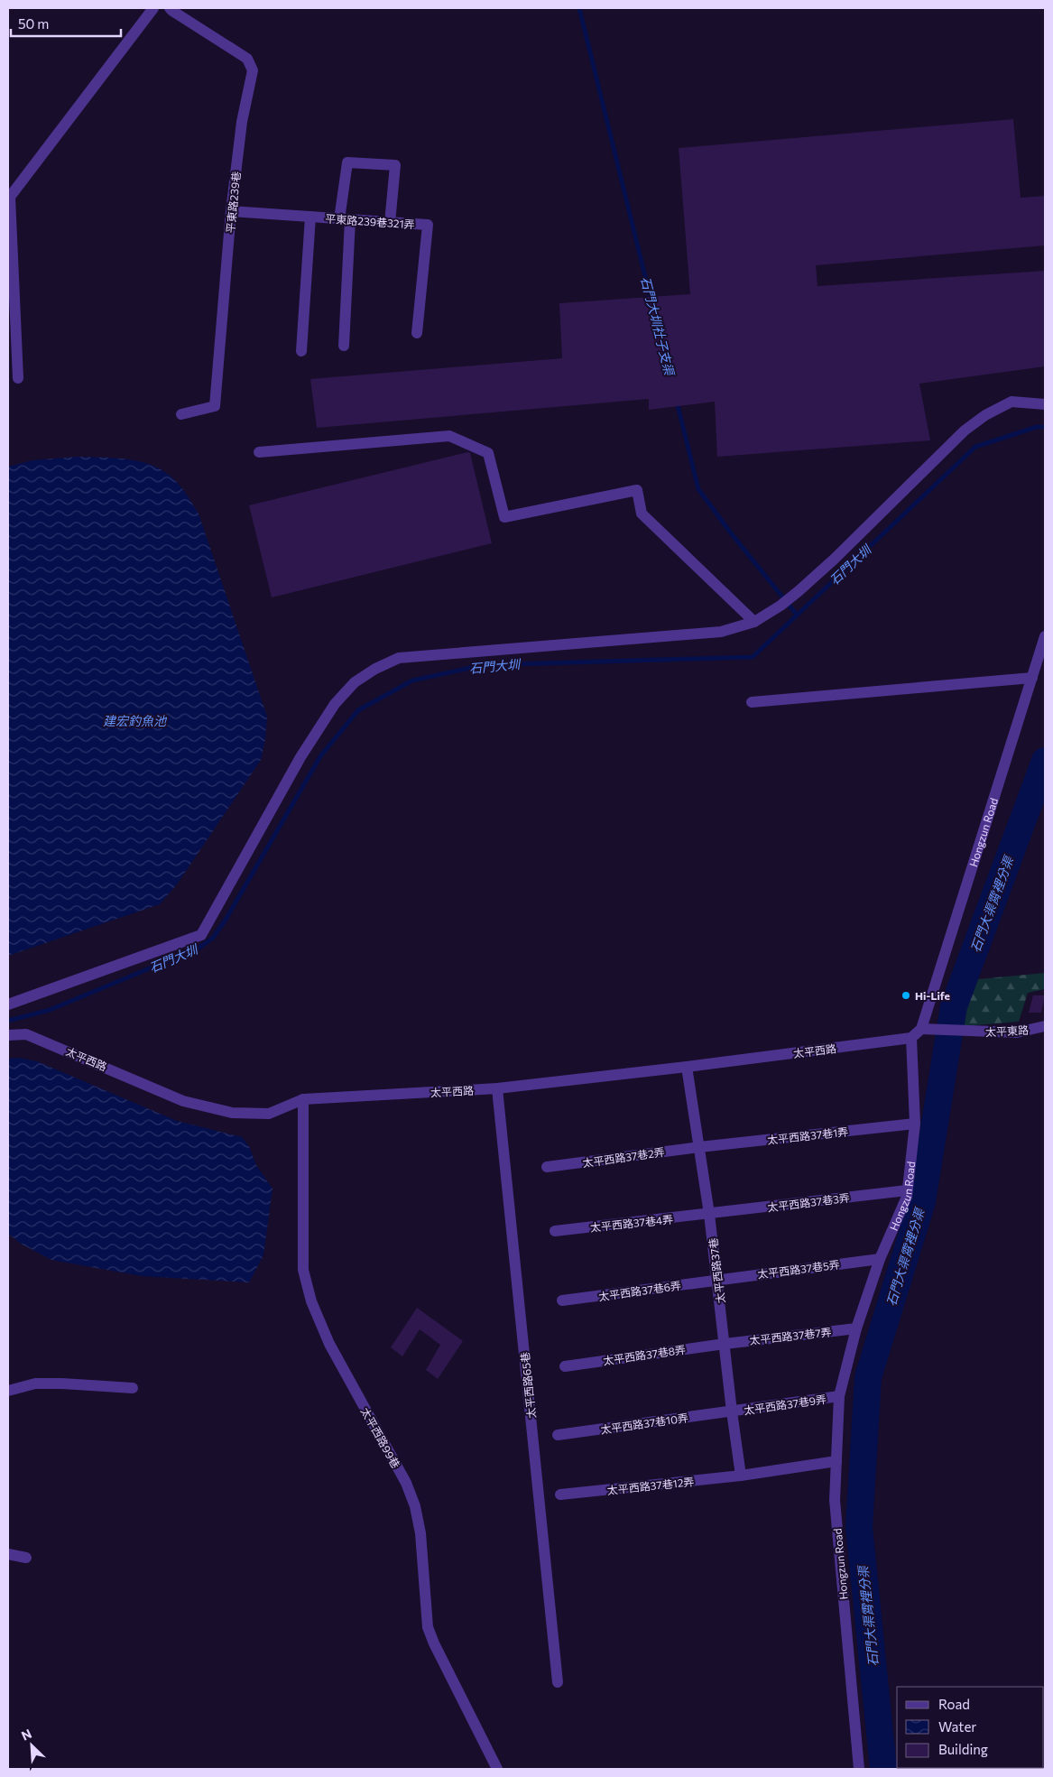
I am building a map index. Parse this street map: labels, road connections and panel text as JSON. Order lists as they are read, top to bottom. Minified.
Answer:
{"streets":{"street":["平東路239巷","平東路239巷321弄","Hongzun Road","太平東路","太平西路","太平西路37巷1弄","太平西路37巷2弄","太平西路37巷3弄","太平西路37巷4弄","太平西路37巷5弄","太平西路37巷","太平西路37巷6弄","太平西路37巷7弄","太平西路37巷8弄","太平西路65巷","太平西路37巷9弄","太平西路37巷10弄","太平西路99巷","太平西路37巷12弄"]},"crossings":[["平東路239巷","平東路239巷321弄"],["Hongzun Road","太平東路"],["Hongzun Road","太平西路"],["Hongzun Road","太平西路37巷1弄"],["Hongzun Road","太平西路37巷3弄"],["Hongzun Road","太平西路37巷5弄"],["Hongzun Road","太平西路37巷7弄"],["Hongzun Road","太平西路37巷9弄"],["Hongzun Road","太平西路37巷12弄"],["太平西路","太平西路37巷"],["太平西路","太平西路65巷"],["太平西路","太平西路99巷"],["太平西路37巷1弄","太平西路37巷2弄"],["太平西路37巷1弄","太平西路37巷"],["太平西路37巷2弄","太平西路37巷"],["太平西路37巷3弄","太平西路37巷4弄"],["太平西路37巷3弄","太平西路37巷"],["太平西路37巷4弄","太平西路37巷"],["太平西路37巷5弄","太平西路37巷"],["太平西路37巷5弄","太平西路37巷6弄"],["太平西路37巷","太平西路37巷6弄"],["太平西路37巷","太平西路37巷7弄"],["太平西路37巷","太平西路37巷8弄"],["太平西路37巷","太平西路37巷9弄"],["太平西路37巷","太平西路37巷10弄"],["太平西路37巷","太平西路37巷12弄"],["太平西路37巷7弄","太平西路37巷8弄"],["太平西路37巷9弄","太平西路37巷10弄"]],"water":["石門大圳社子支渠","石門大圳","建宏釣魚池","石門大渠霄裡分渠"],"places":["Hi-Life"],"legend":["Road","Water","Building"],"scale_bar":"50 m","north":"top left"}
